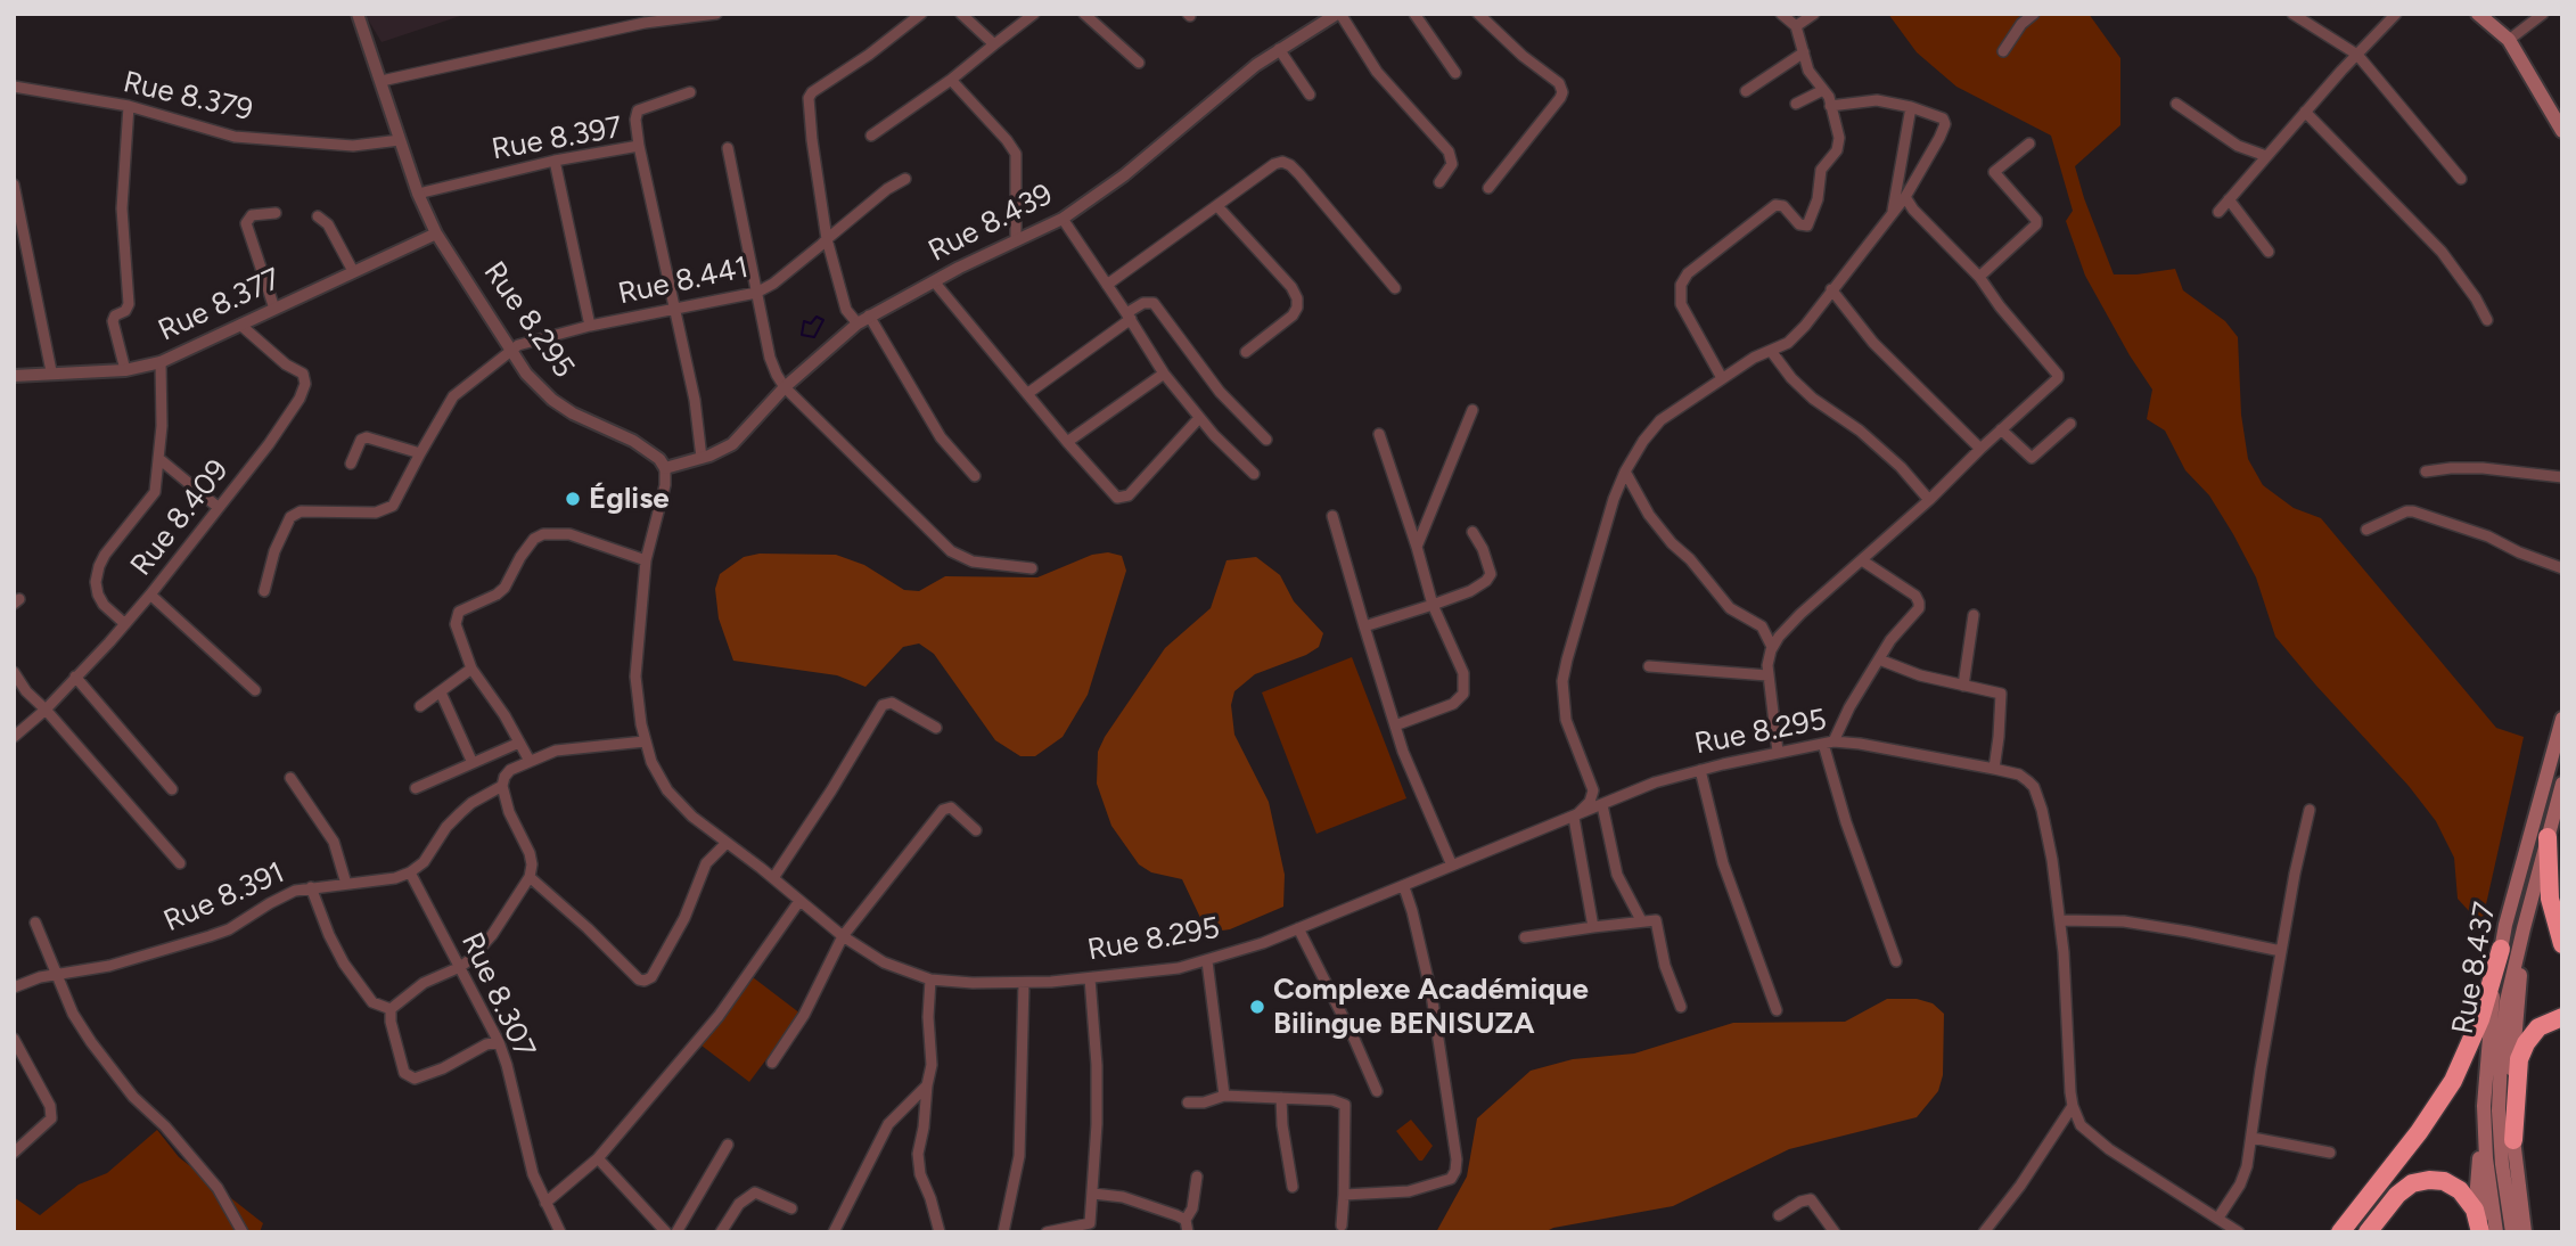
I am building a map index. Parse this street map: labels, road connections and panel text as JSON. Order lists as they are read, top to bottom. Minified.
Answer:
{"streets":{"main road":["Rue 8.437"],"street":["Rue 8.379","Rue 8.397","Rue 8.439","Rue 8.441","Rue 8.377","Rue 8.295","Rue 8.409","Rue 8.391","Rue 8.307"]},"crossings":[["Rue 8.379","Rue 8.295"],["Rue 8.397","Rue 8.439"],["Rue 8.397","Rue 8.441"],["Rue 8.397","Rue 8.295"],["Rue 8.439","Rue 8.295"],["Rue 8.441","Rue 8.295"],["Rue 8.377","Rue 8.295"],["Rue 8.377","Rue 8.409"],["Rue 8.391","Rue 8.307"]],"places":["Église","Complexe Académique Bilingue BENISUZA"]}
